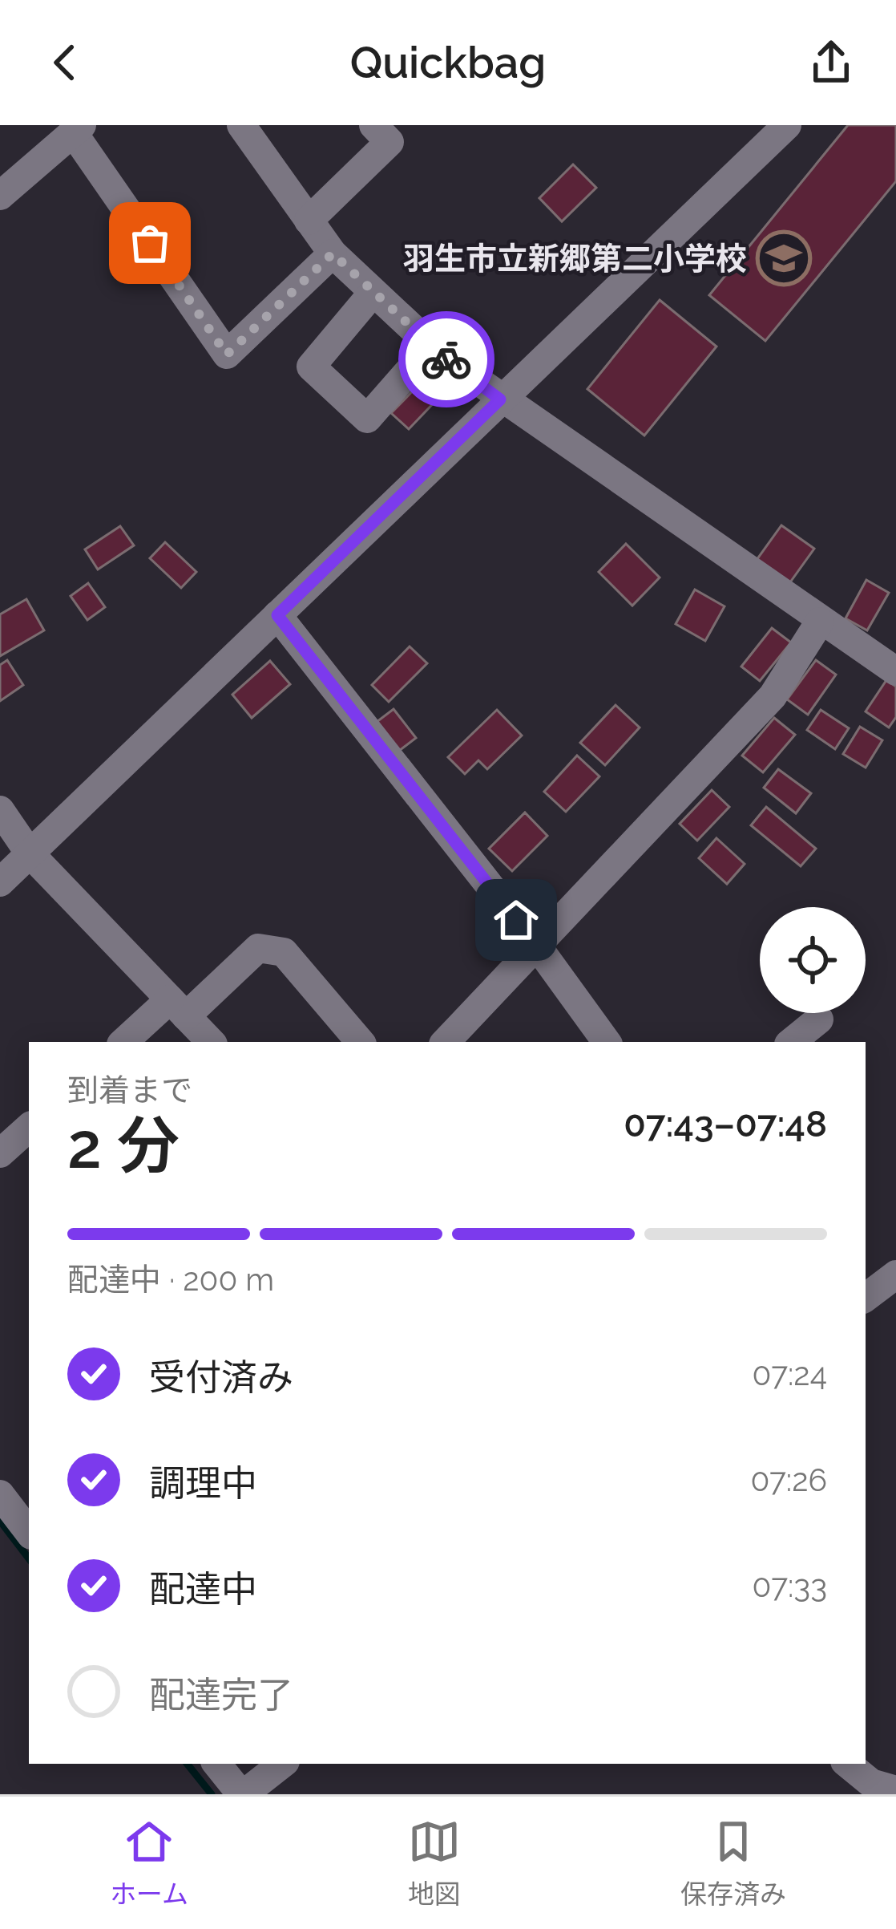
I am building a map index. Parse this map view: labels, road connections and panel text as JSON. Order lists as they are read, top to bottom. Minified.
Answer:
{"places":{"school or university":["羽生市立新郷第二小学校"]},"page":{"header":"Quickbag","heading":["2 分","到着まで","07:43–07:48"],"bar":"配達中 · 200 m","list":[["受付済み","07:24"],["調理中","07:26"],["配達中","07:33"],"配達完了"],"tabs":["ホーム","地図","保存済み"]}}
